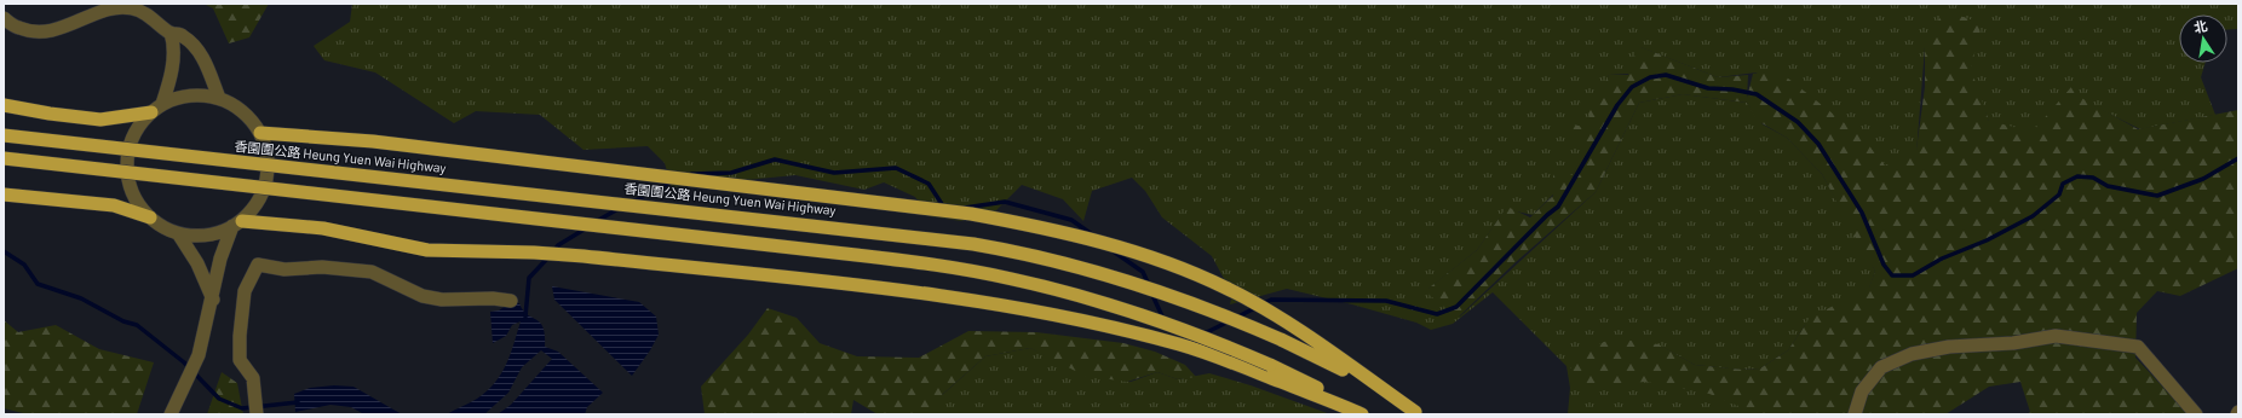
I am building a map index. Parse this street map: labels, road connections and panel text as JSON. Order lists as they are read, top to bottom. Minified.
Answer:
{"streets":{"highway":["香園圍公路 Heung Yuen Wai Highway"]},"north":"top"}
